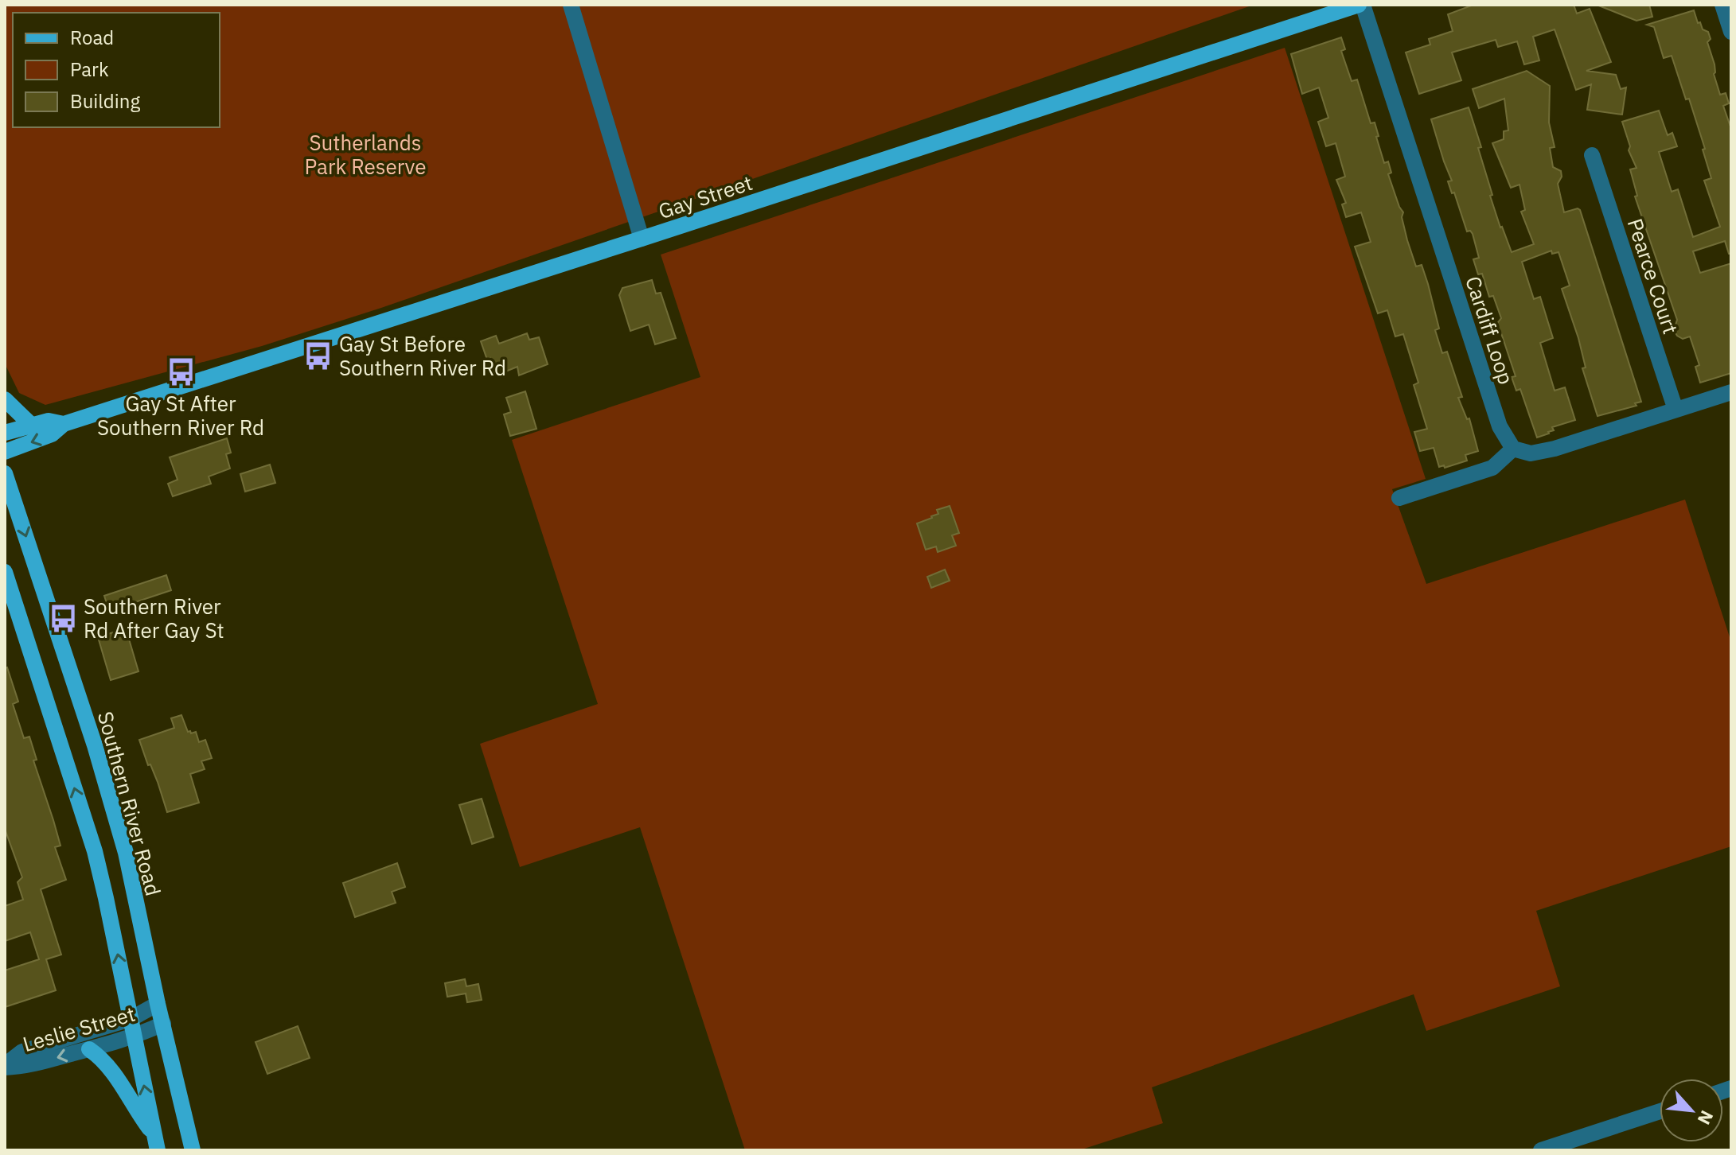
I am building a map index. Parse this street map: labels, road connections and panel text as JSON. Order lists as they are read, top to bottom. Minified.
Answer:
{"streets":{"main road":["Gay Street","Southern River Road"],"street":["Pearce Court","Cardiff Loop","Leslie Street"]},"crossings":[["Gay Street","Cardiff Loop"],["Southern River Road","Leslie Street"]],"parks":["Sutherlands Park Reserve"],"places":{"bus stop":["Gay St Before Southern River Rd","Gay St After Southern River Rd","Southern River Rd After Gay St"]},"legend":["Road","Park","Building"],"north":"bottom right"}
